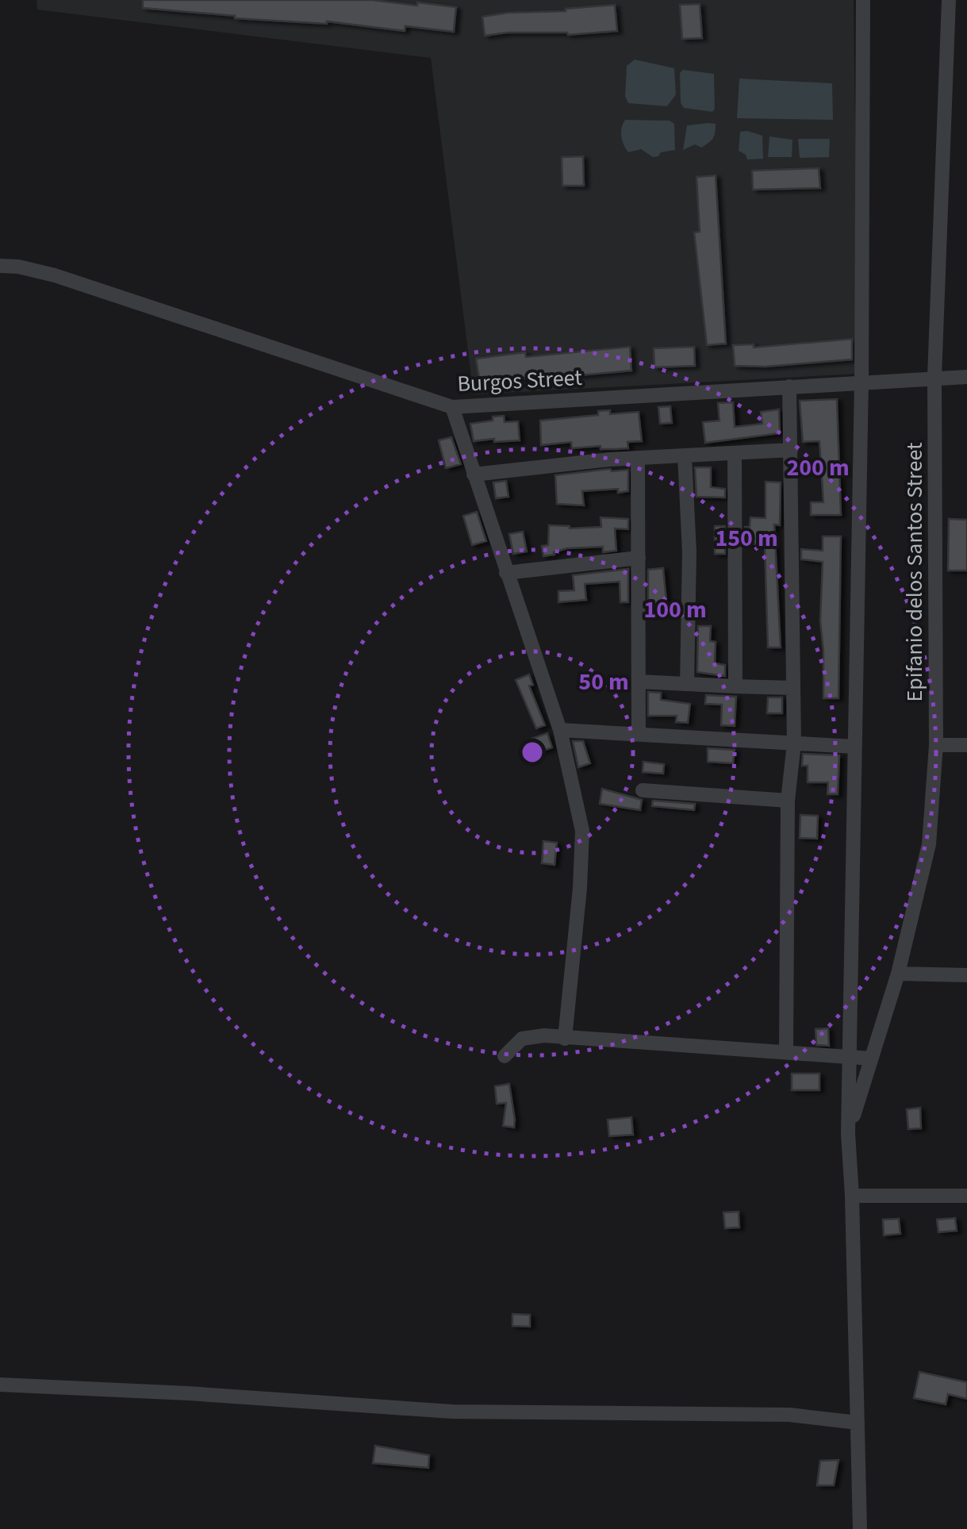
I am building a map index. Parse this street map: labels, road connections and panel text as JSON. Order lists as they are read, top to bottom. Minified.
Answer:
{"streets":{"street":["Burgos Street","Epifanio delos Santos Street"]},"crossings":[["Burgos Street","Epifanio delos Santos Street"]],"rings":["200 m","150 m","100 m","50 m"]}
